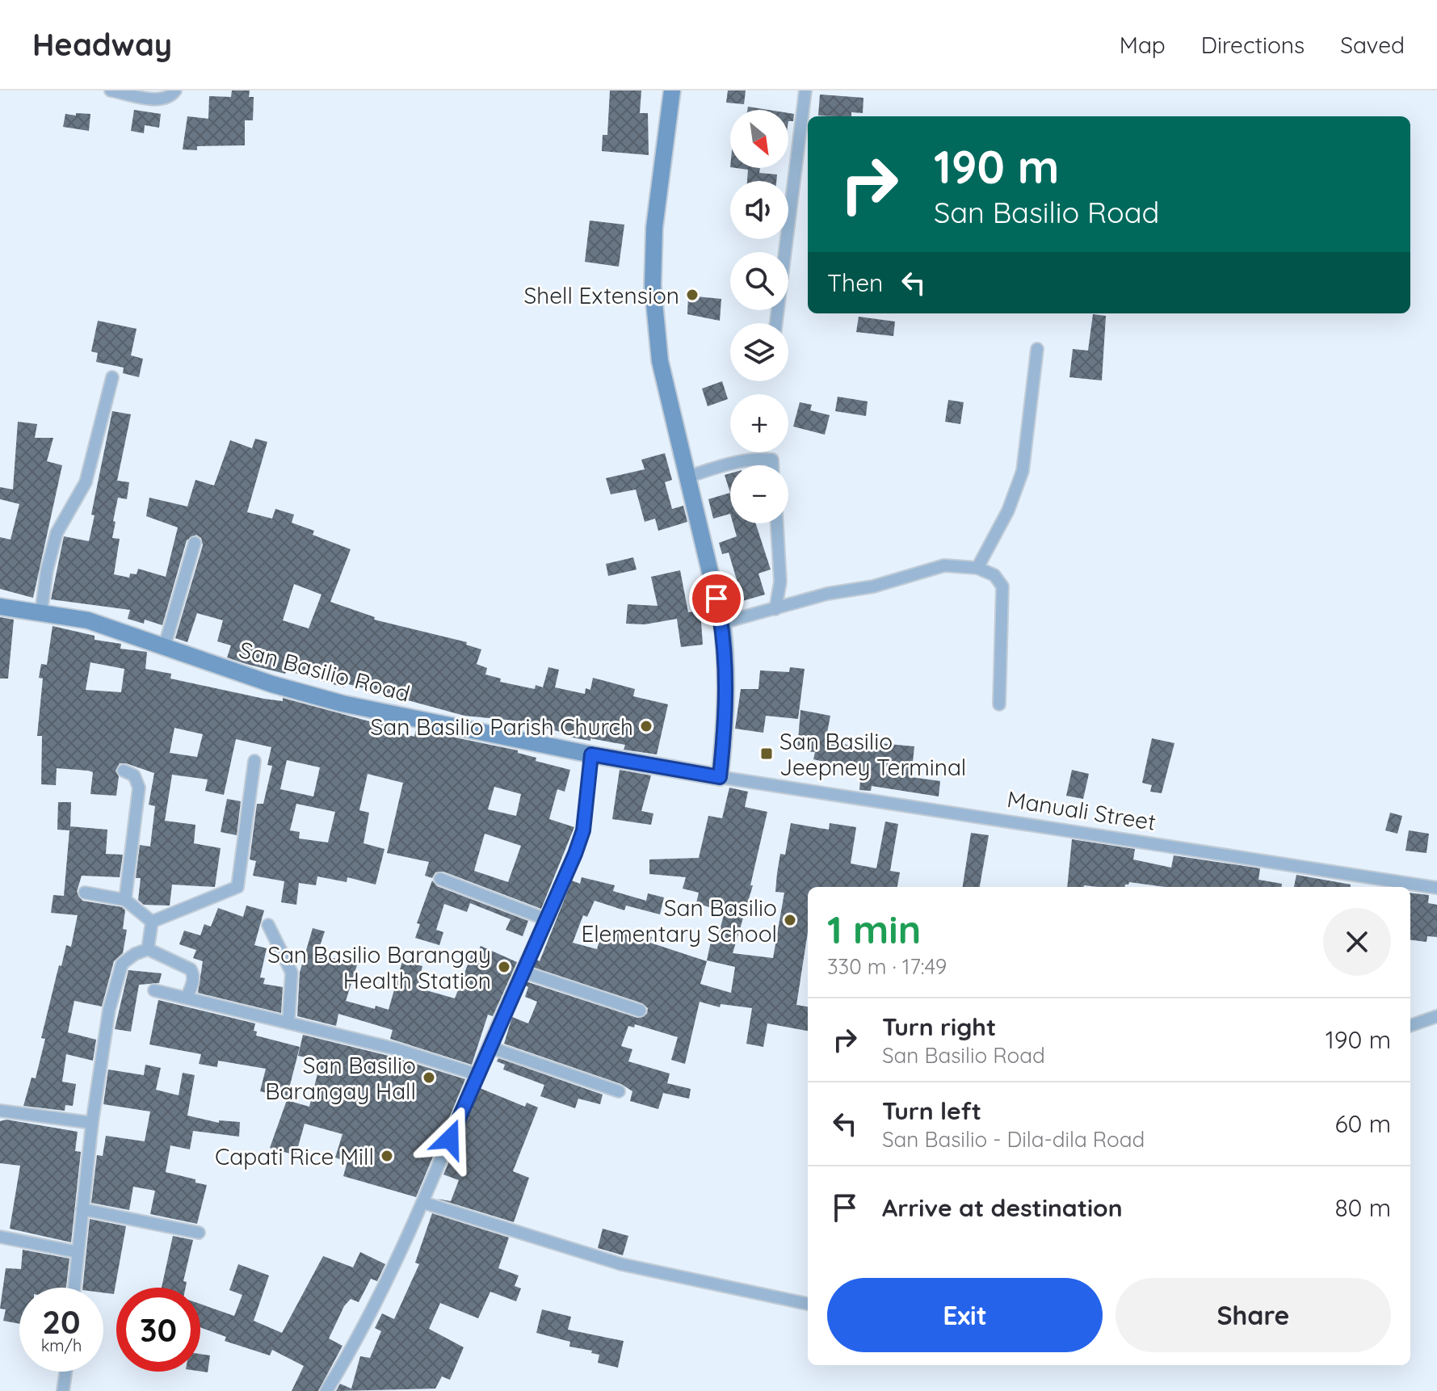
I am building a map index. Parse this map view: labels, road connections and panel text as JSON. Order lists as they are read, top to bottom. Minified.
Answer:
{"streets":{"street":["San Basilio Road","Manuali Street"]},"crossings":[["San Basilio Road","Manuali Street"]],"places":{"other":["Shell Extension","San Basilio Parish Church","San Basilio Elementary School","San Basilio Barangay Health Station","San Basilio Barangay Hall","Capati Rice Mill"],"transit":["San Basilio Jeepney Terminal"]},"north":"bottom right","page":{"header":"Headway","nav":["Map","Directions","Saved"],"map_buttons":["+","−"],"turn":["190 m","San Basilio Road"],"then":"Then","heading":["1 min","330 m · 17:49"],"list":[{"name":"Turn right","note":"San Basilio Road","value":"190 m"},{"name":"Turn left","note":"San Basilio - Dila-dila Road","value":"60 m"},{"name":"Arrive at destination","value":"80 m"}],"buttons":["Exit","Share"],"speed":"20 km/h","limit":"30"}}
